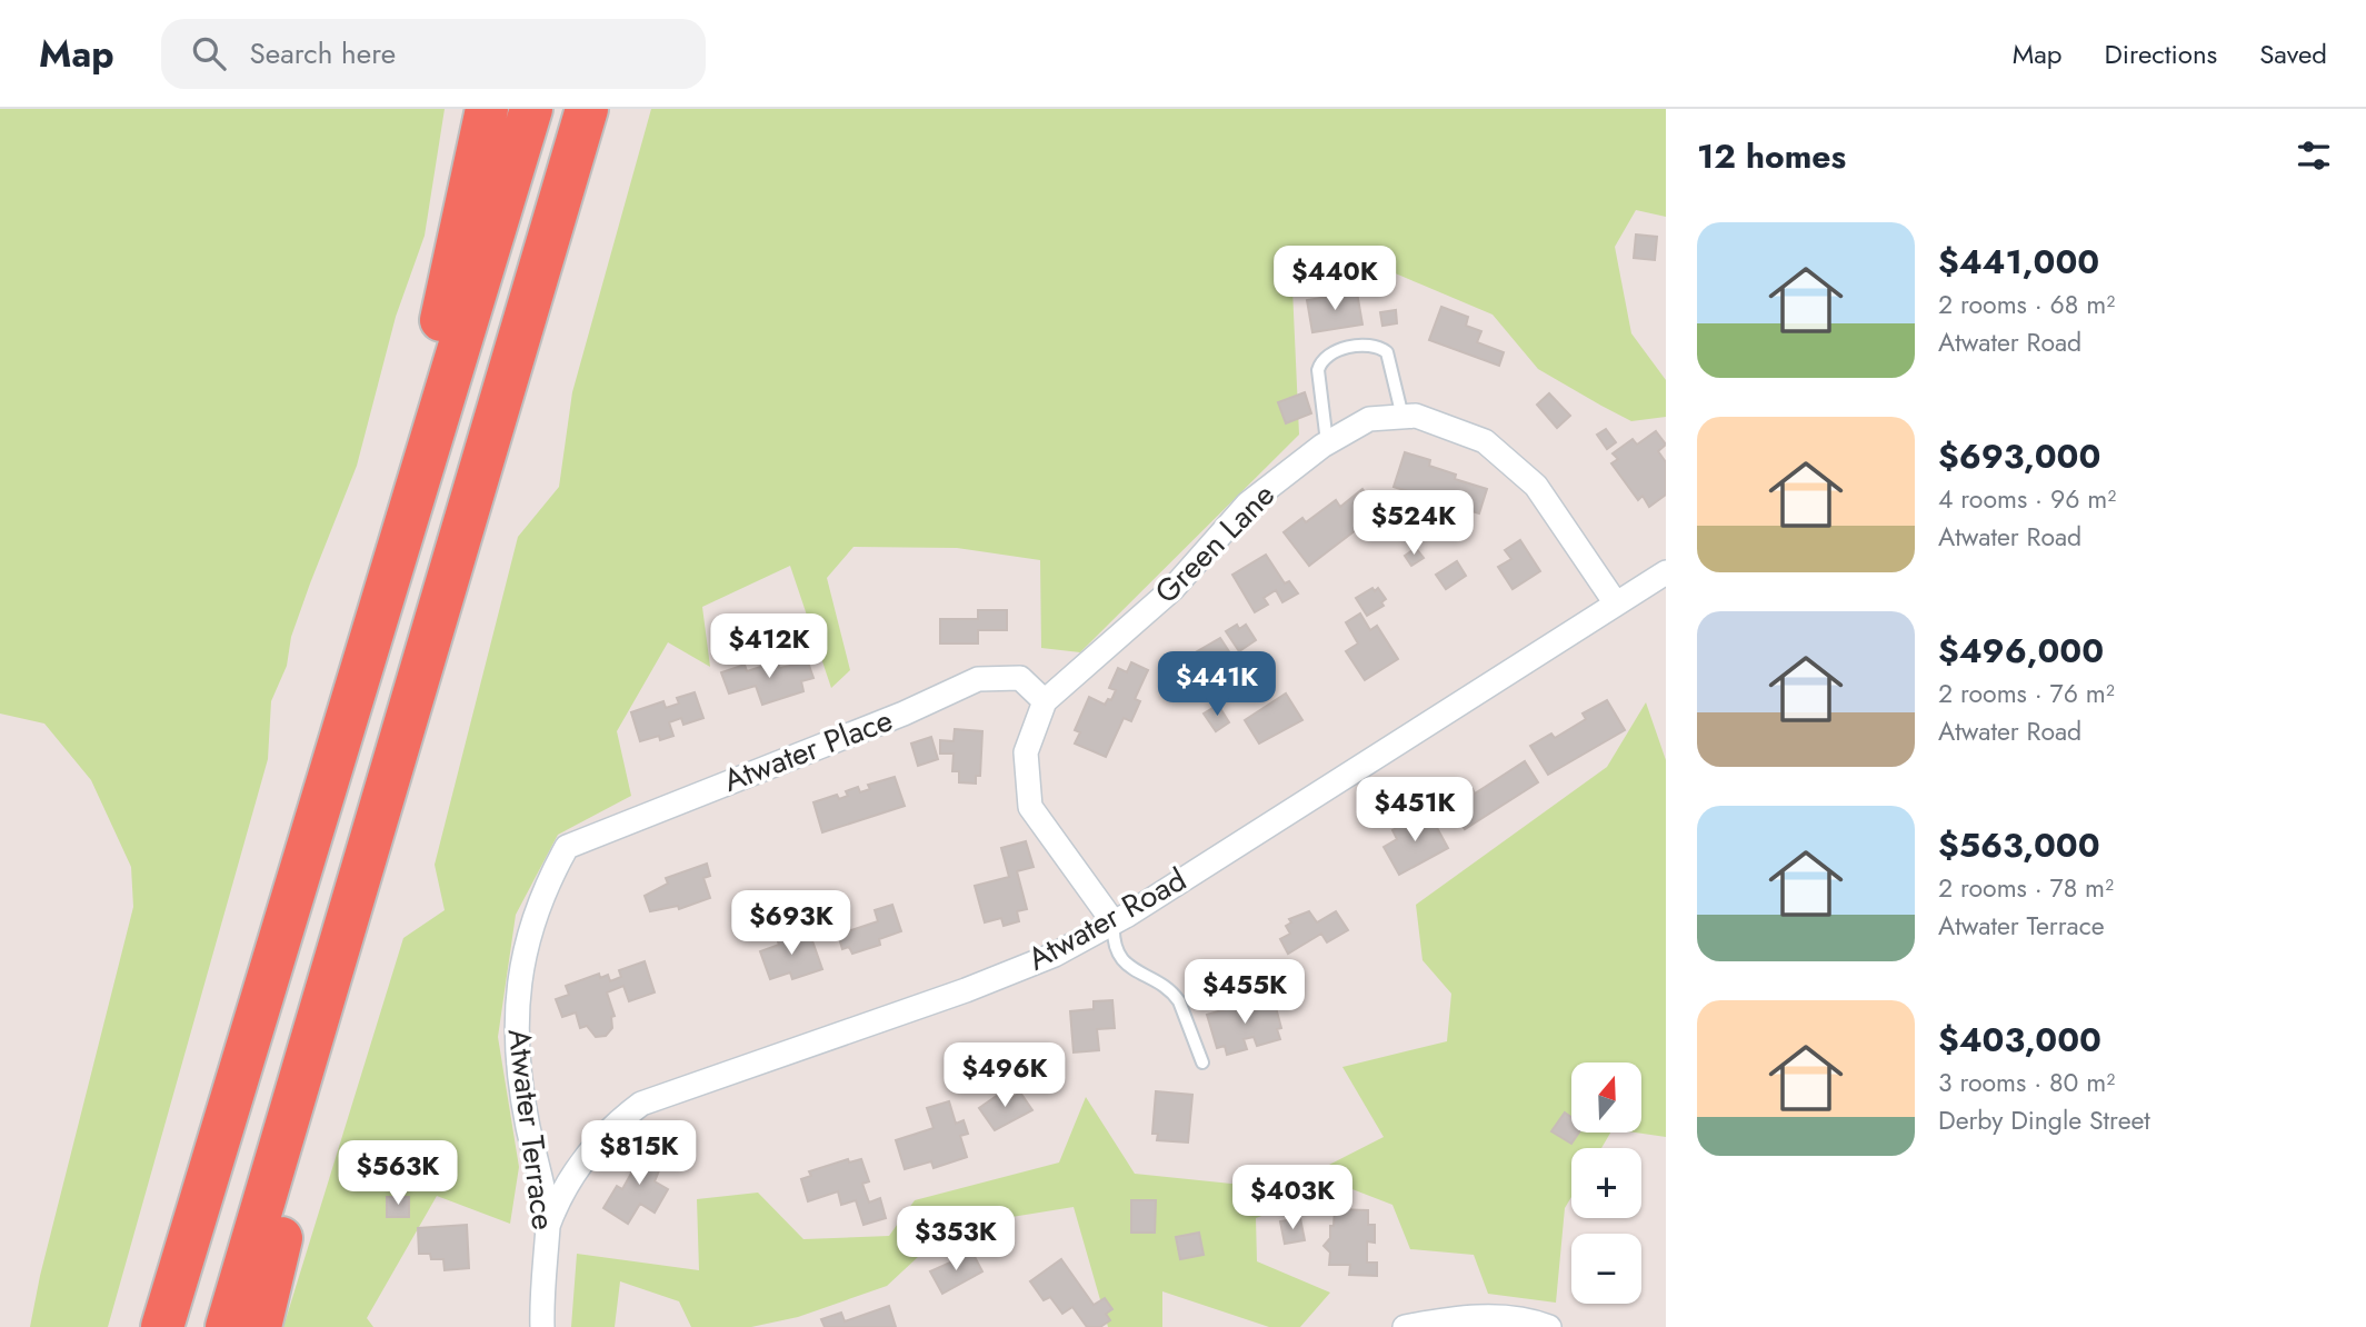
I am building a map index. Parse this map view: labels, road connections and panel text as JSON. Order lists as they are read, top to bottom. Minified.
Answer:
{"streets":{"street":["Green Lane","Atwater Place","Atwater Road","Atwater Terrace"]},"crossings":[["Green Lane","Atwater Place"],["Green Lane","Atwater Road"],["Atwater Place","Atwater Terrace"],["Atwater Road","Atwater Terrace"]],"north":"top","page":{"header":"Map","search":"Search here","nav":["Map","Directions","Saved"],"heading":"12 homes","list":[{"name":"$441,000","note":"2 rooms · 68 m² · Atwater Road"},{"name":"$693,000","note":"4 rooms · 96 m² · Atwater Road"},{"name":"$496,000","note":"2 rooms · 76 m² · Atwater Road"},{"name":"$563,000","note":"2 rooms · 78 m² · Atwater Terrace"},{"name":"$403,000","note":"3 rooms · 80 m² · Derby Dingle Street"}],"price":["$440K","$524K","$412K","$441K","$451K","$693K","$455K","$496K","$815K","$563K","$403K","$353K"],"map_buttons":["+","−"]}}
